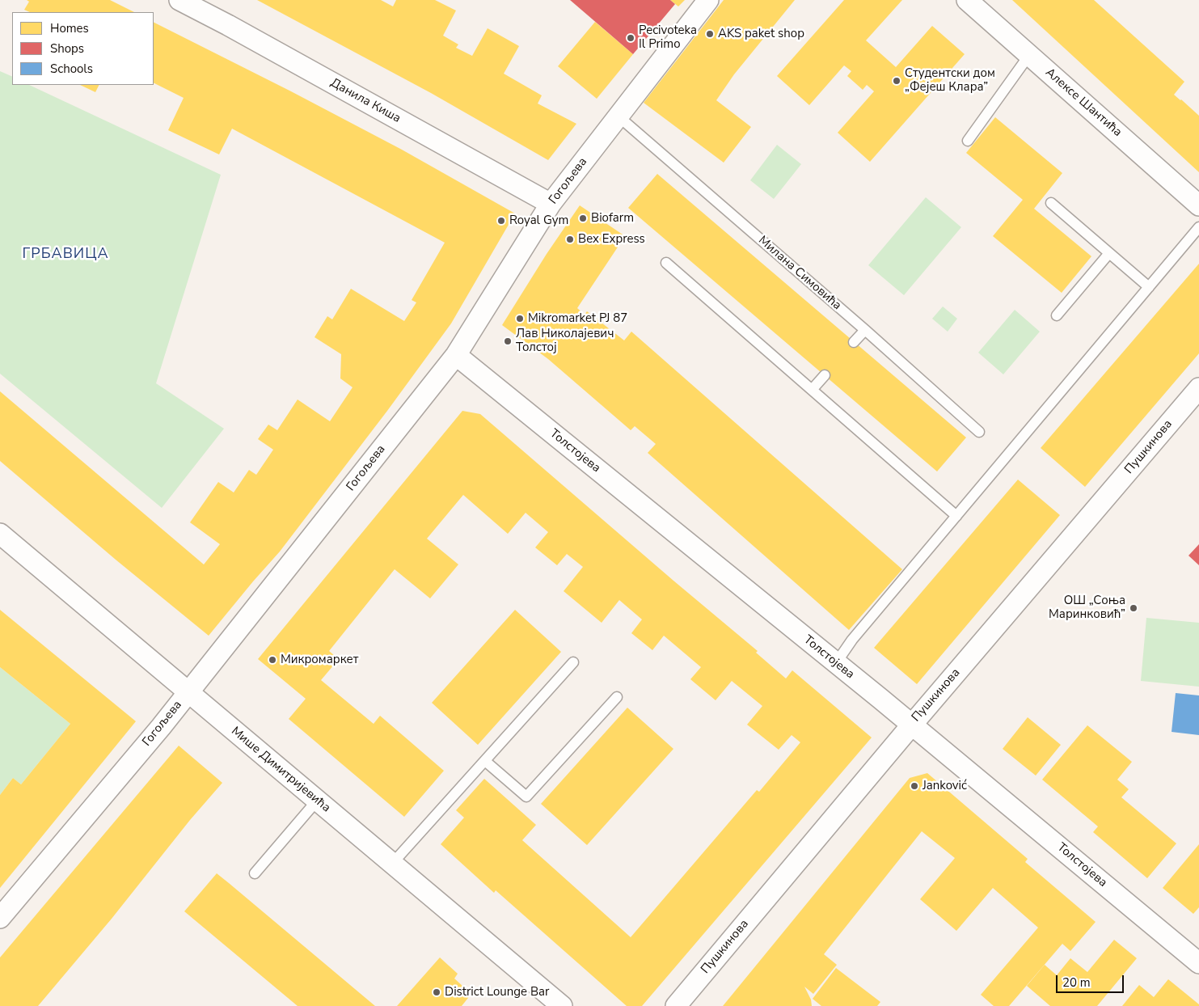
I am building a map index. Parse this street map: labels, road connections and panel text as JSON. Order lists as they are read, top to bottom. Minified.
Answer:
{"streets":{"street":["Данила Киша","Алексе Шантића","Гогољева","Пушкинова","Толстојева","Мише Димитријевића"],"lane":["Милана Симовића"]},"crossings":[["Данила Киша","Гогољева"],["Гогољева","Милана Симовића"],["Гогољева","Толстојева"],["Гогољева","Мише Димитријевића"],["Пушкинова","Толстојева"]],"districts":["ГРБАВИЦА"],"places":["AKS paket shop","Pecivoteka Il Primo","Студентски дом „Фејеш Клара”","Biofarm","Royal Gym","Bex Express","Mikromarket PJ 87","Лав Николајевич Толстој","ОШ „Соња Маринковић”","Микромаркет","Janković","District Lounge Bar"],"legend":["Homes","Shops","Schools"],"scale_bar":"20 m"}
